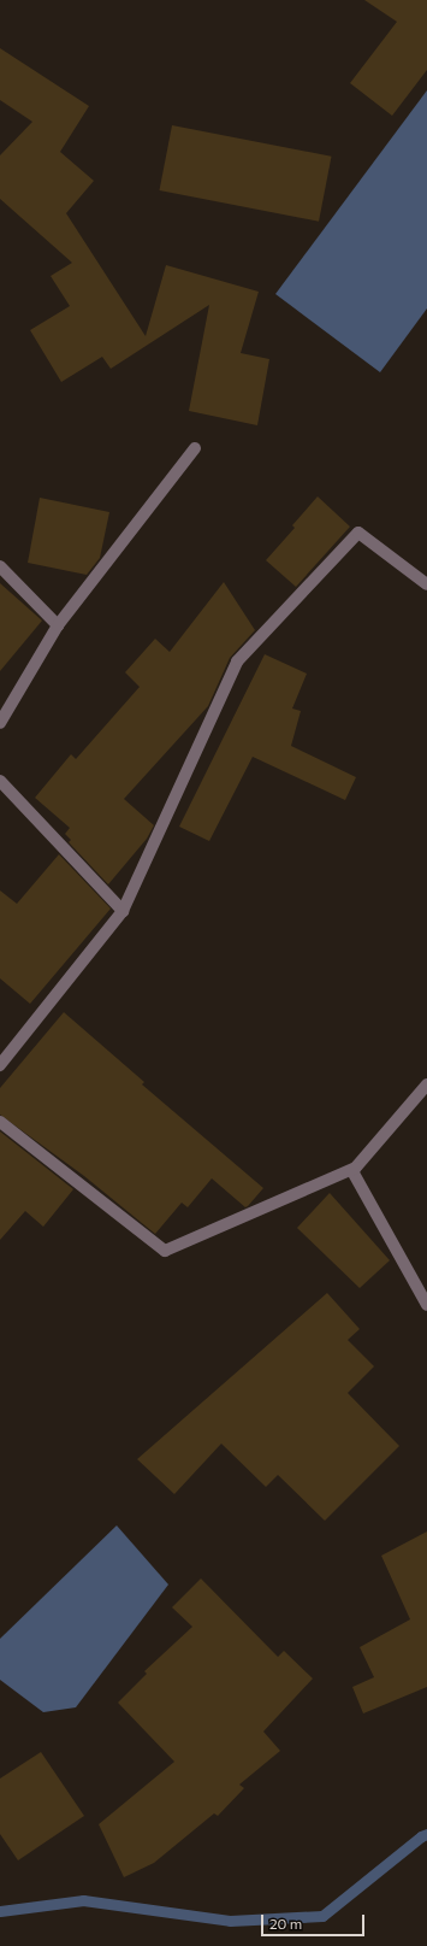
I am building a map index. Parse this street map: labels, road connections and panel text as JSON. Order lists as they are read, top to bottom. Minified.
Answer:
{"scale_bar":"20 m"}
